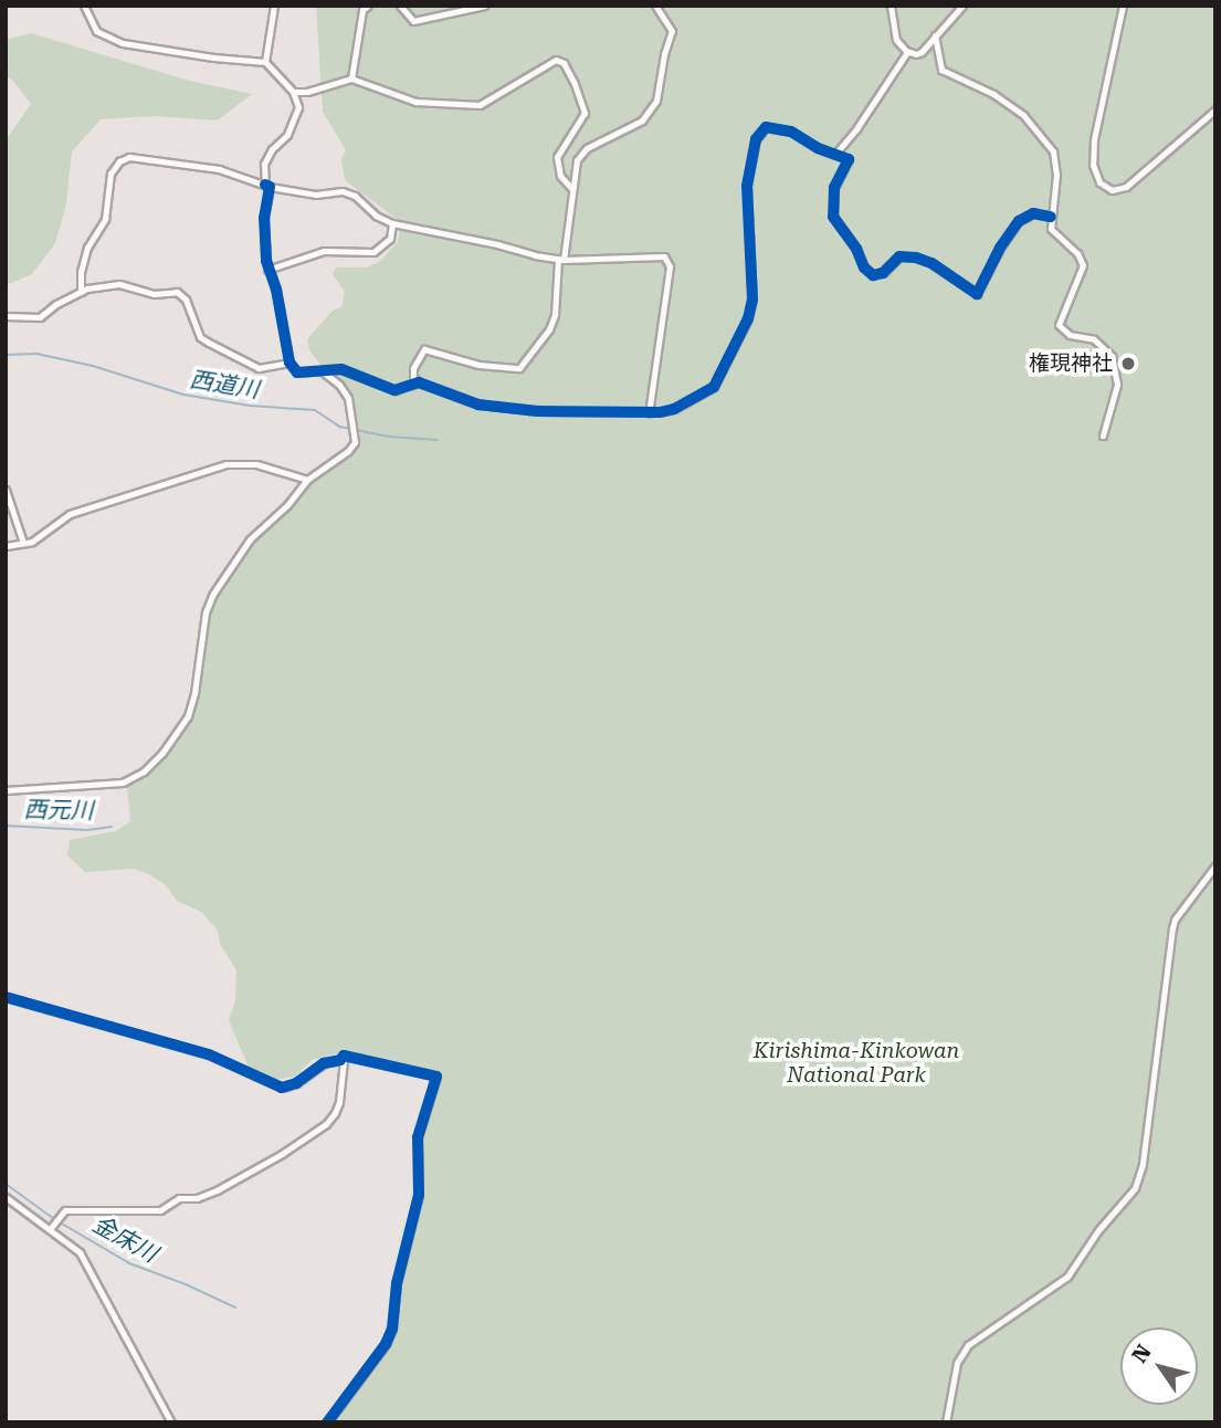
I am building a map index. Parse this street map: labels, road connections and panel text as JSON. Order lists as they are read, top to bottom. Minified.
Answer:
{"water":["西道川","西元川","金床川"],"parks":["Kirishima-Kinkowan National Park"],"places":["権現神社"],"north":"top left"}
